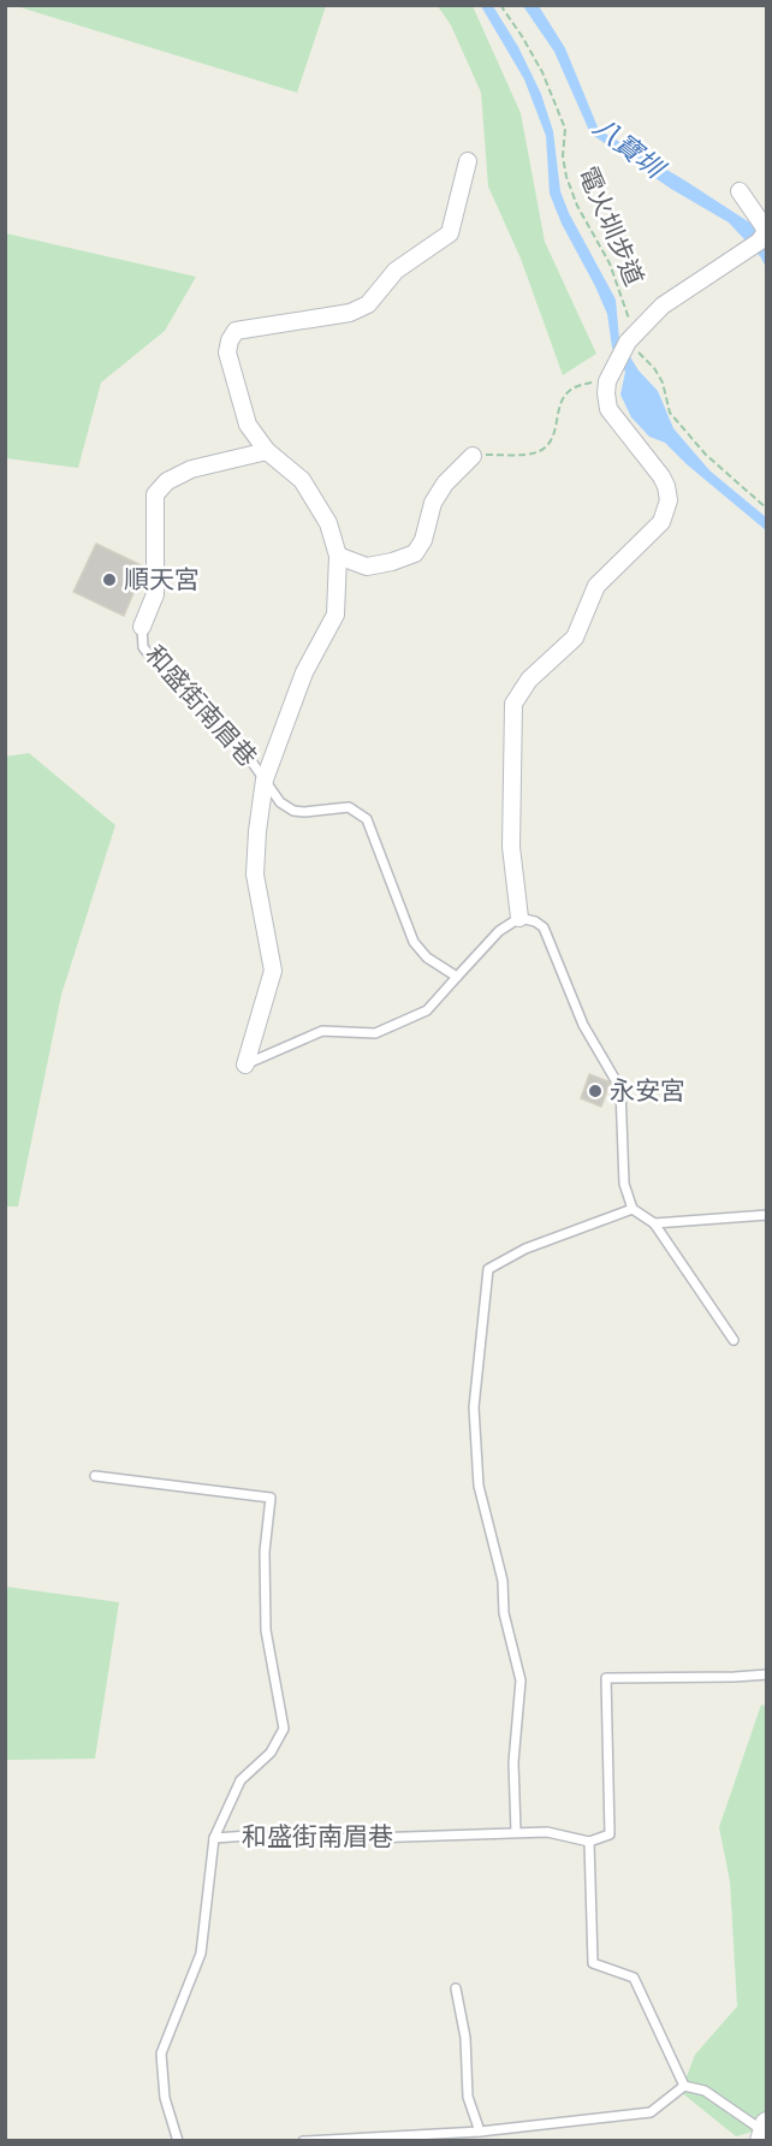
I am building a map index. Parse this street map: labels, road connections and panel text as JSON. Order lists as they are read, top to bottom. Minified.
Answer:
{"streets":{"lane":["和盛街南眉巷"],"path":["電火圳步道"]},"water":["八寶圳"],"places":["順天宮","永安宮"]}
